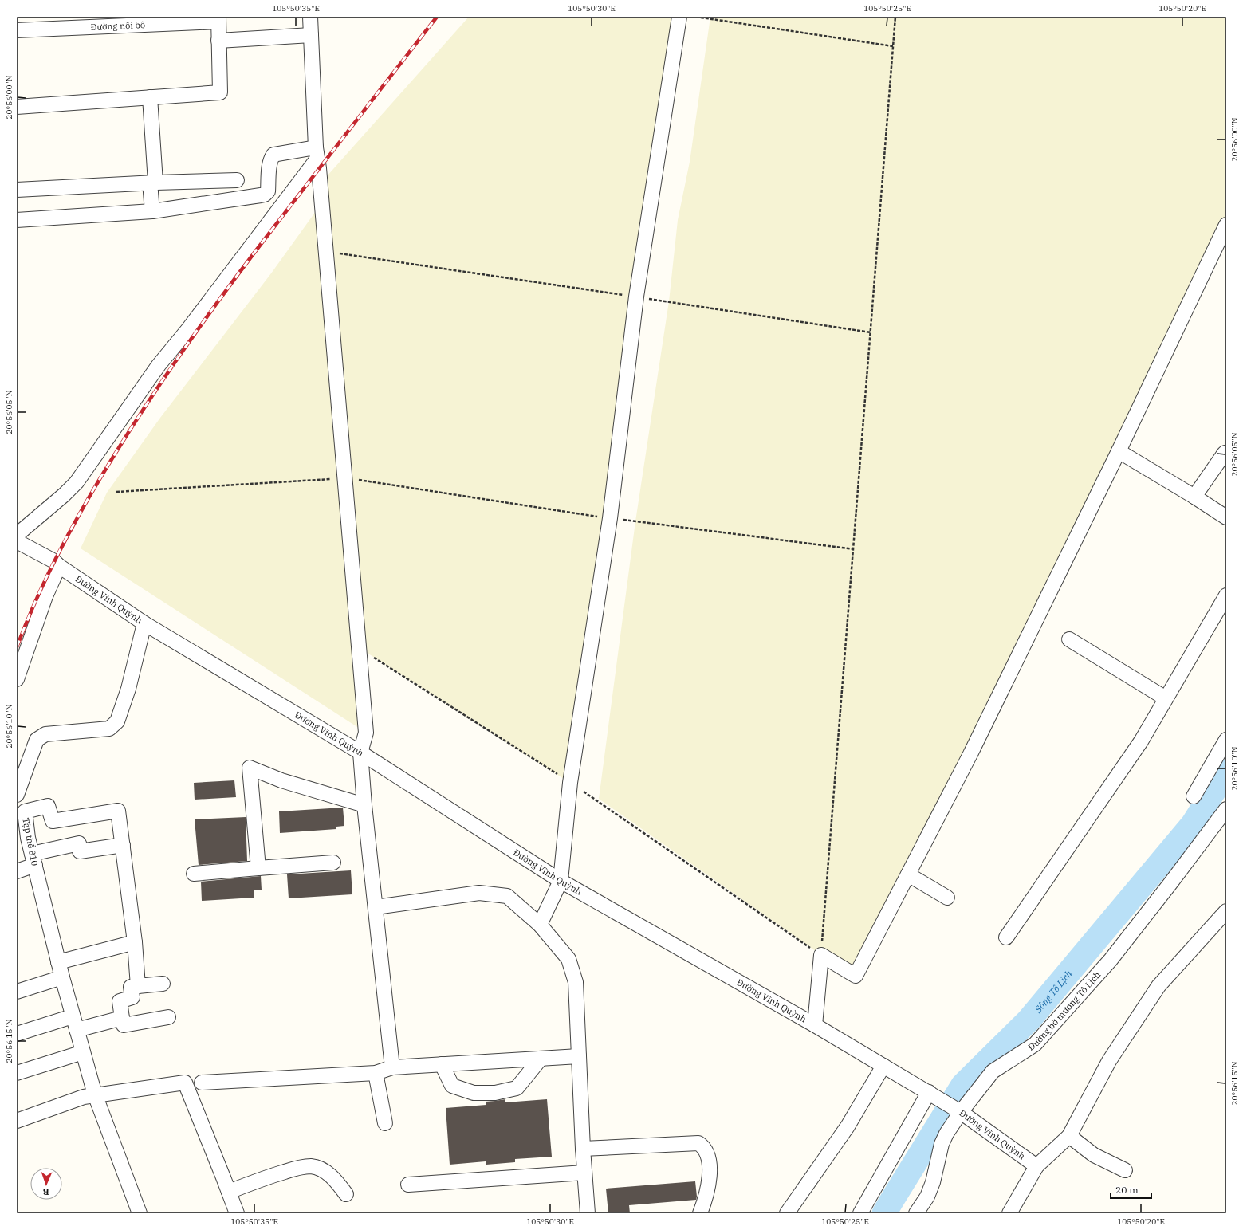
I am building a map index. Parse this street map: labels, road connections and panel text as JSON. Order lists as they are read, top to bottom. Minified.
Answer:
{"streets":{"street":["Đường nội bộ","Đường Vĩnh Quỳnh","Tập thể 810","Đường bờ mương Tô Lịch"]},"crossings":[["Đường Vĩnh Quỳnh","Đường bờ mương Tô Lịch"]],"water":["Sông Tô Lịch"],"scale_bar":"20 m","north":"bottom","coordinates":["105°50'35\"E","105°50'30\"E","105°50'25\"E","105°50'20\"E","20°56'00\"N","20°56'05\"N","20°56'10\"N","20°56'15\"N"]}
